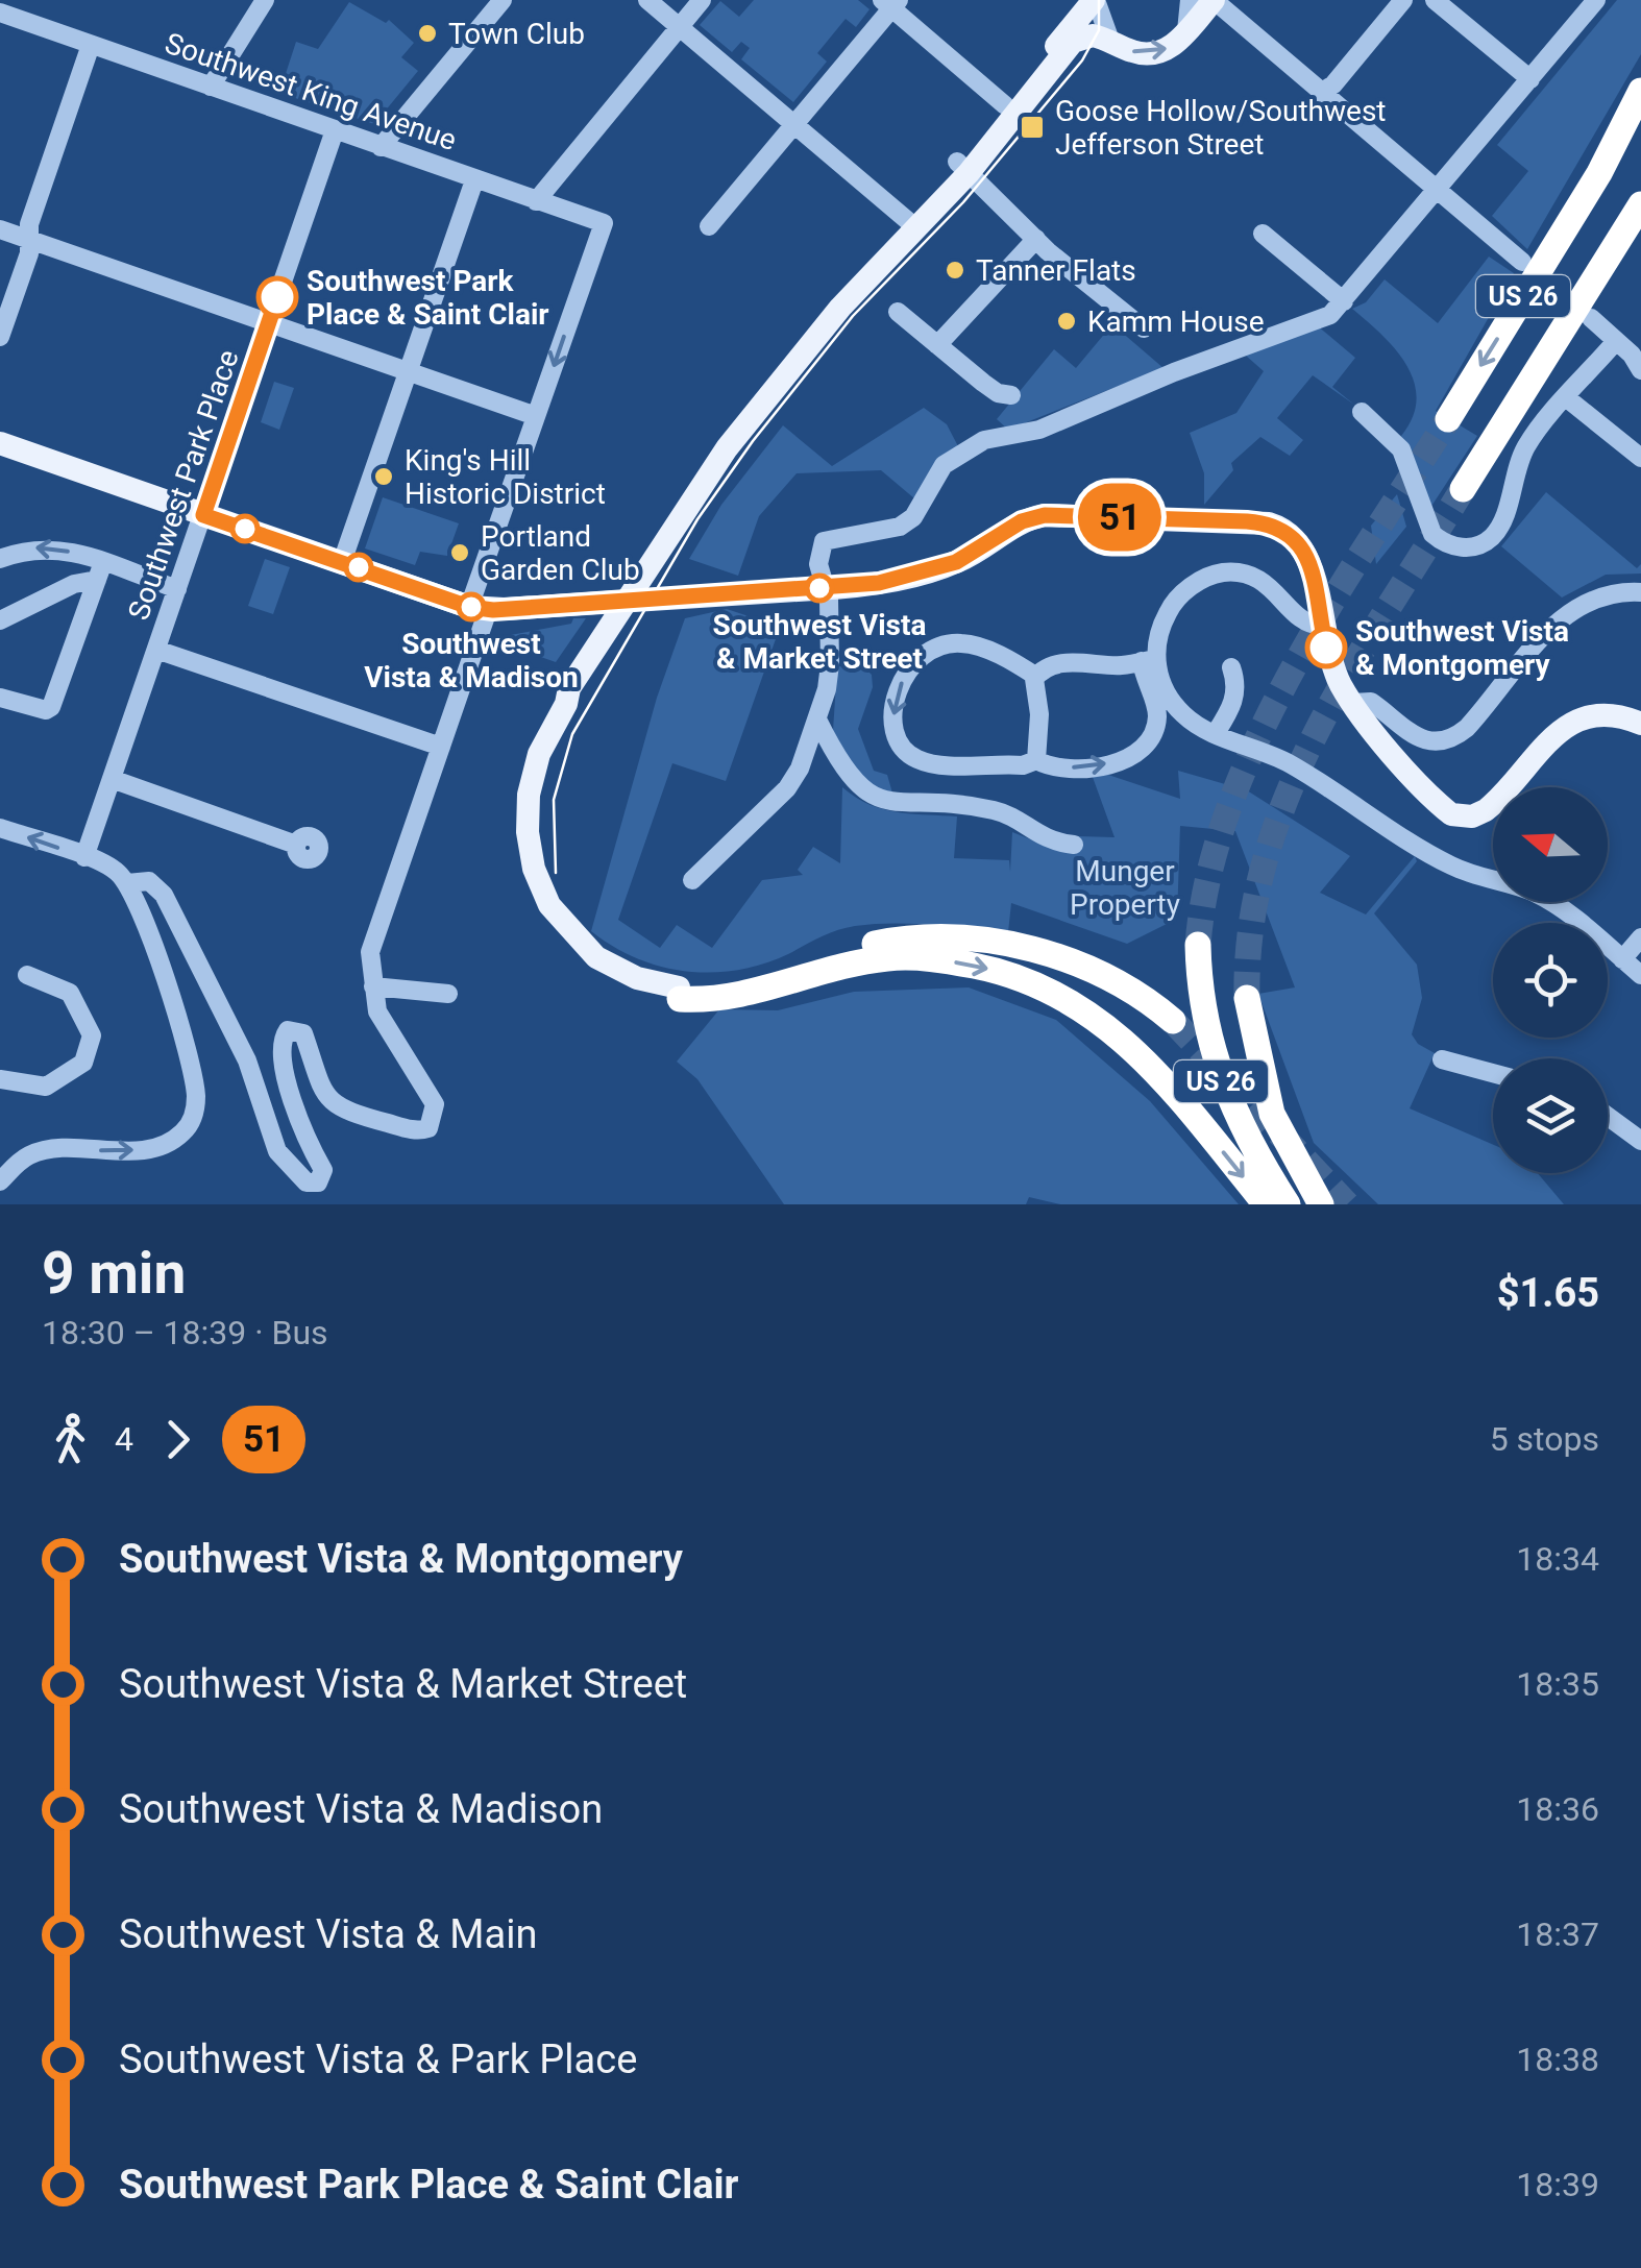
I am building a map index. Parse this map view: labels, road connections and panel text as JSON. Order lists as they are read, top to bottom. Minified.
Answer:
{"streets":{"highway":["US 26"],"street":["Southwest King Avenue","Southwest Park Place"]},"crossings":[["Southwest King Avenue","Southwest Park Place"]],"parks":["Munger Property"],"places":{"other":["Town Club","Tanner Flats","Southwest Park Place & Saint Clair","Kamm House","King's Hill Historic District","Portland Garden Club","Southwest Vista & Market Street","Southwest Vista & Madison","Southwest Vista & Montgomery"],"transit":["Goose Hollow/Southwest Jefferson Street"]},"lines":["bus line 51"],"north":"left","page":{"on_map":"51","heading":["9 min","18:30 – 18:39 · Bus","$1.65"],"legs":["4","51","5 stops"],"list":[{"name":"Southwest Vista & Montgomery","value":"18:34"},{"name":"Southwest Vista & Market Street","value":"18:35"},{"name":"Southwest Vista & Madison","value":"18:36"},{"name":"Southwest Vista & Main","value":"18:37"},{"name":"Southwest Vista & Park Place","value":"18:38"},{"name":"Southwest Park Place & Saint Clair","value":"18:39"}]}}
